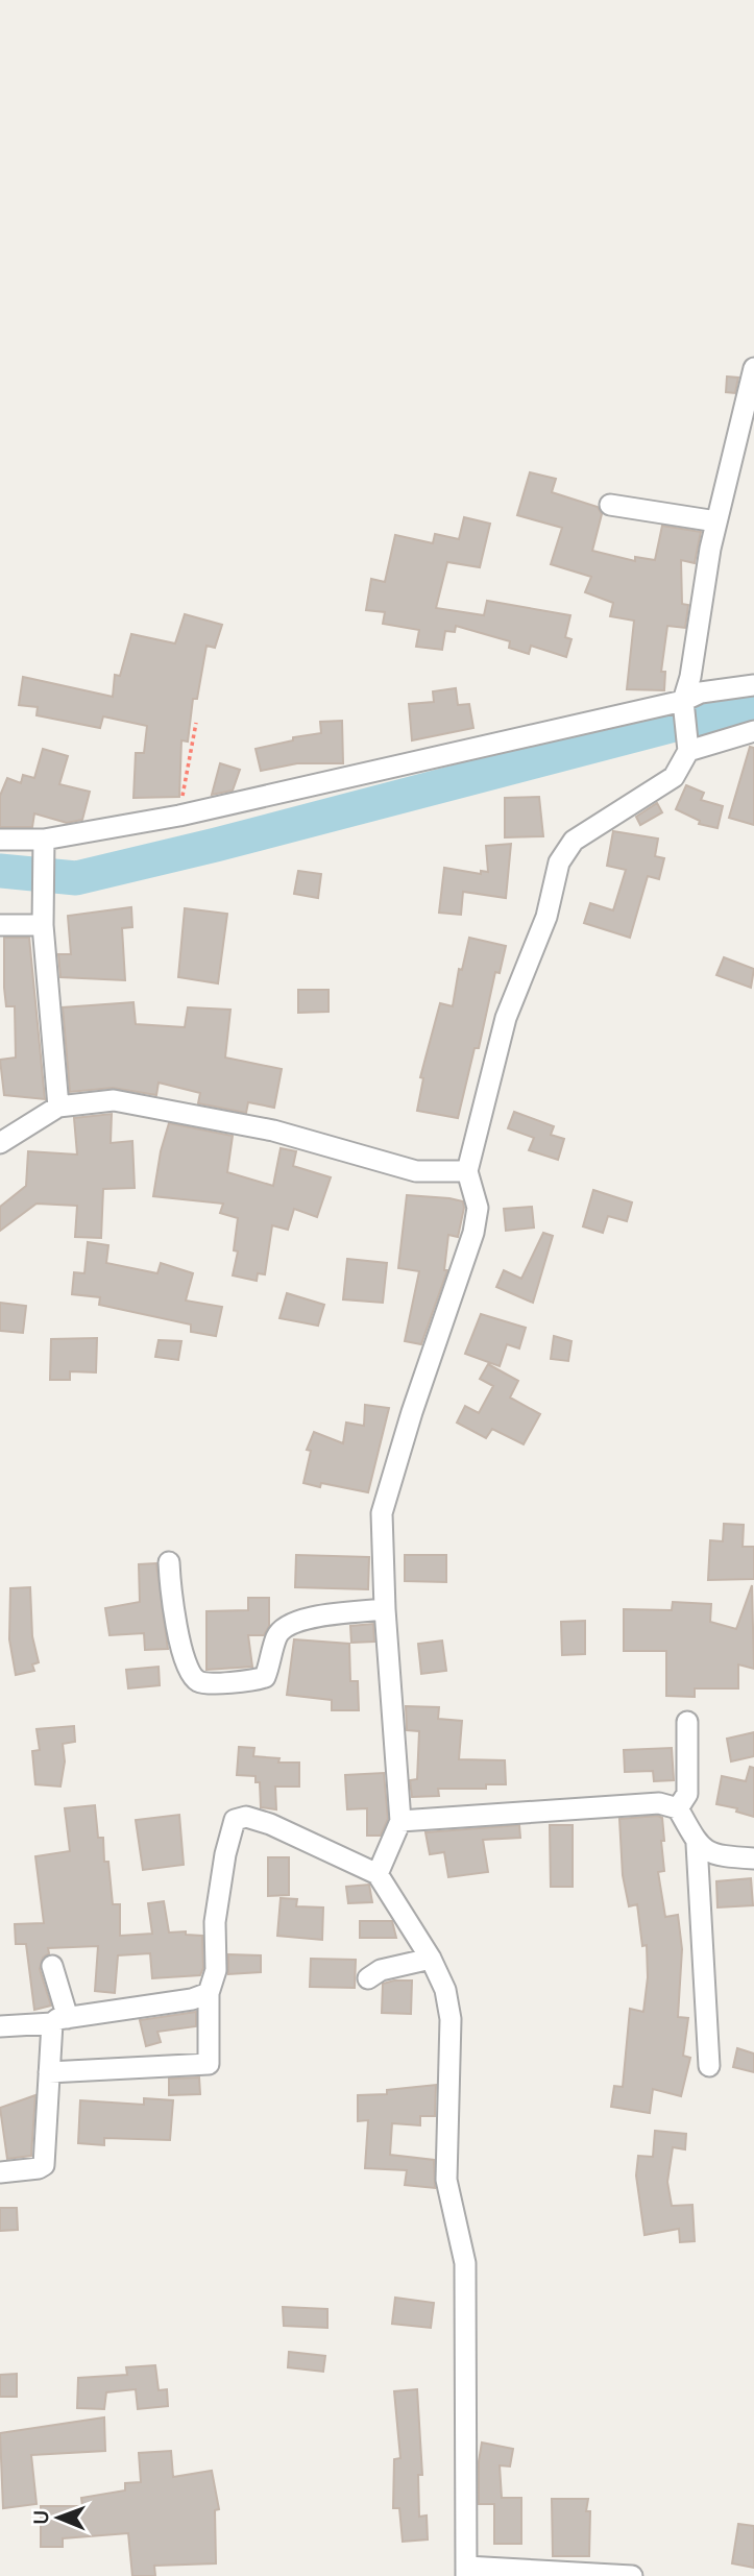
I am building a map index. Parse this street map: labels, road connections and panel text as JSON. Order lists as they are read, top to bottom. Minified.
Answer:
{"north":"left"}
